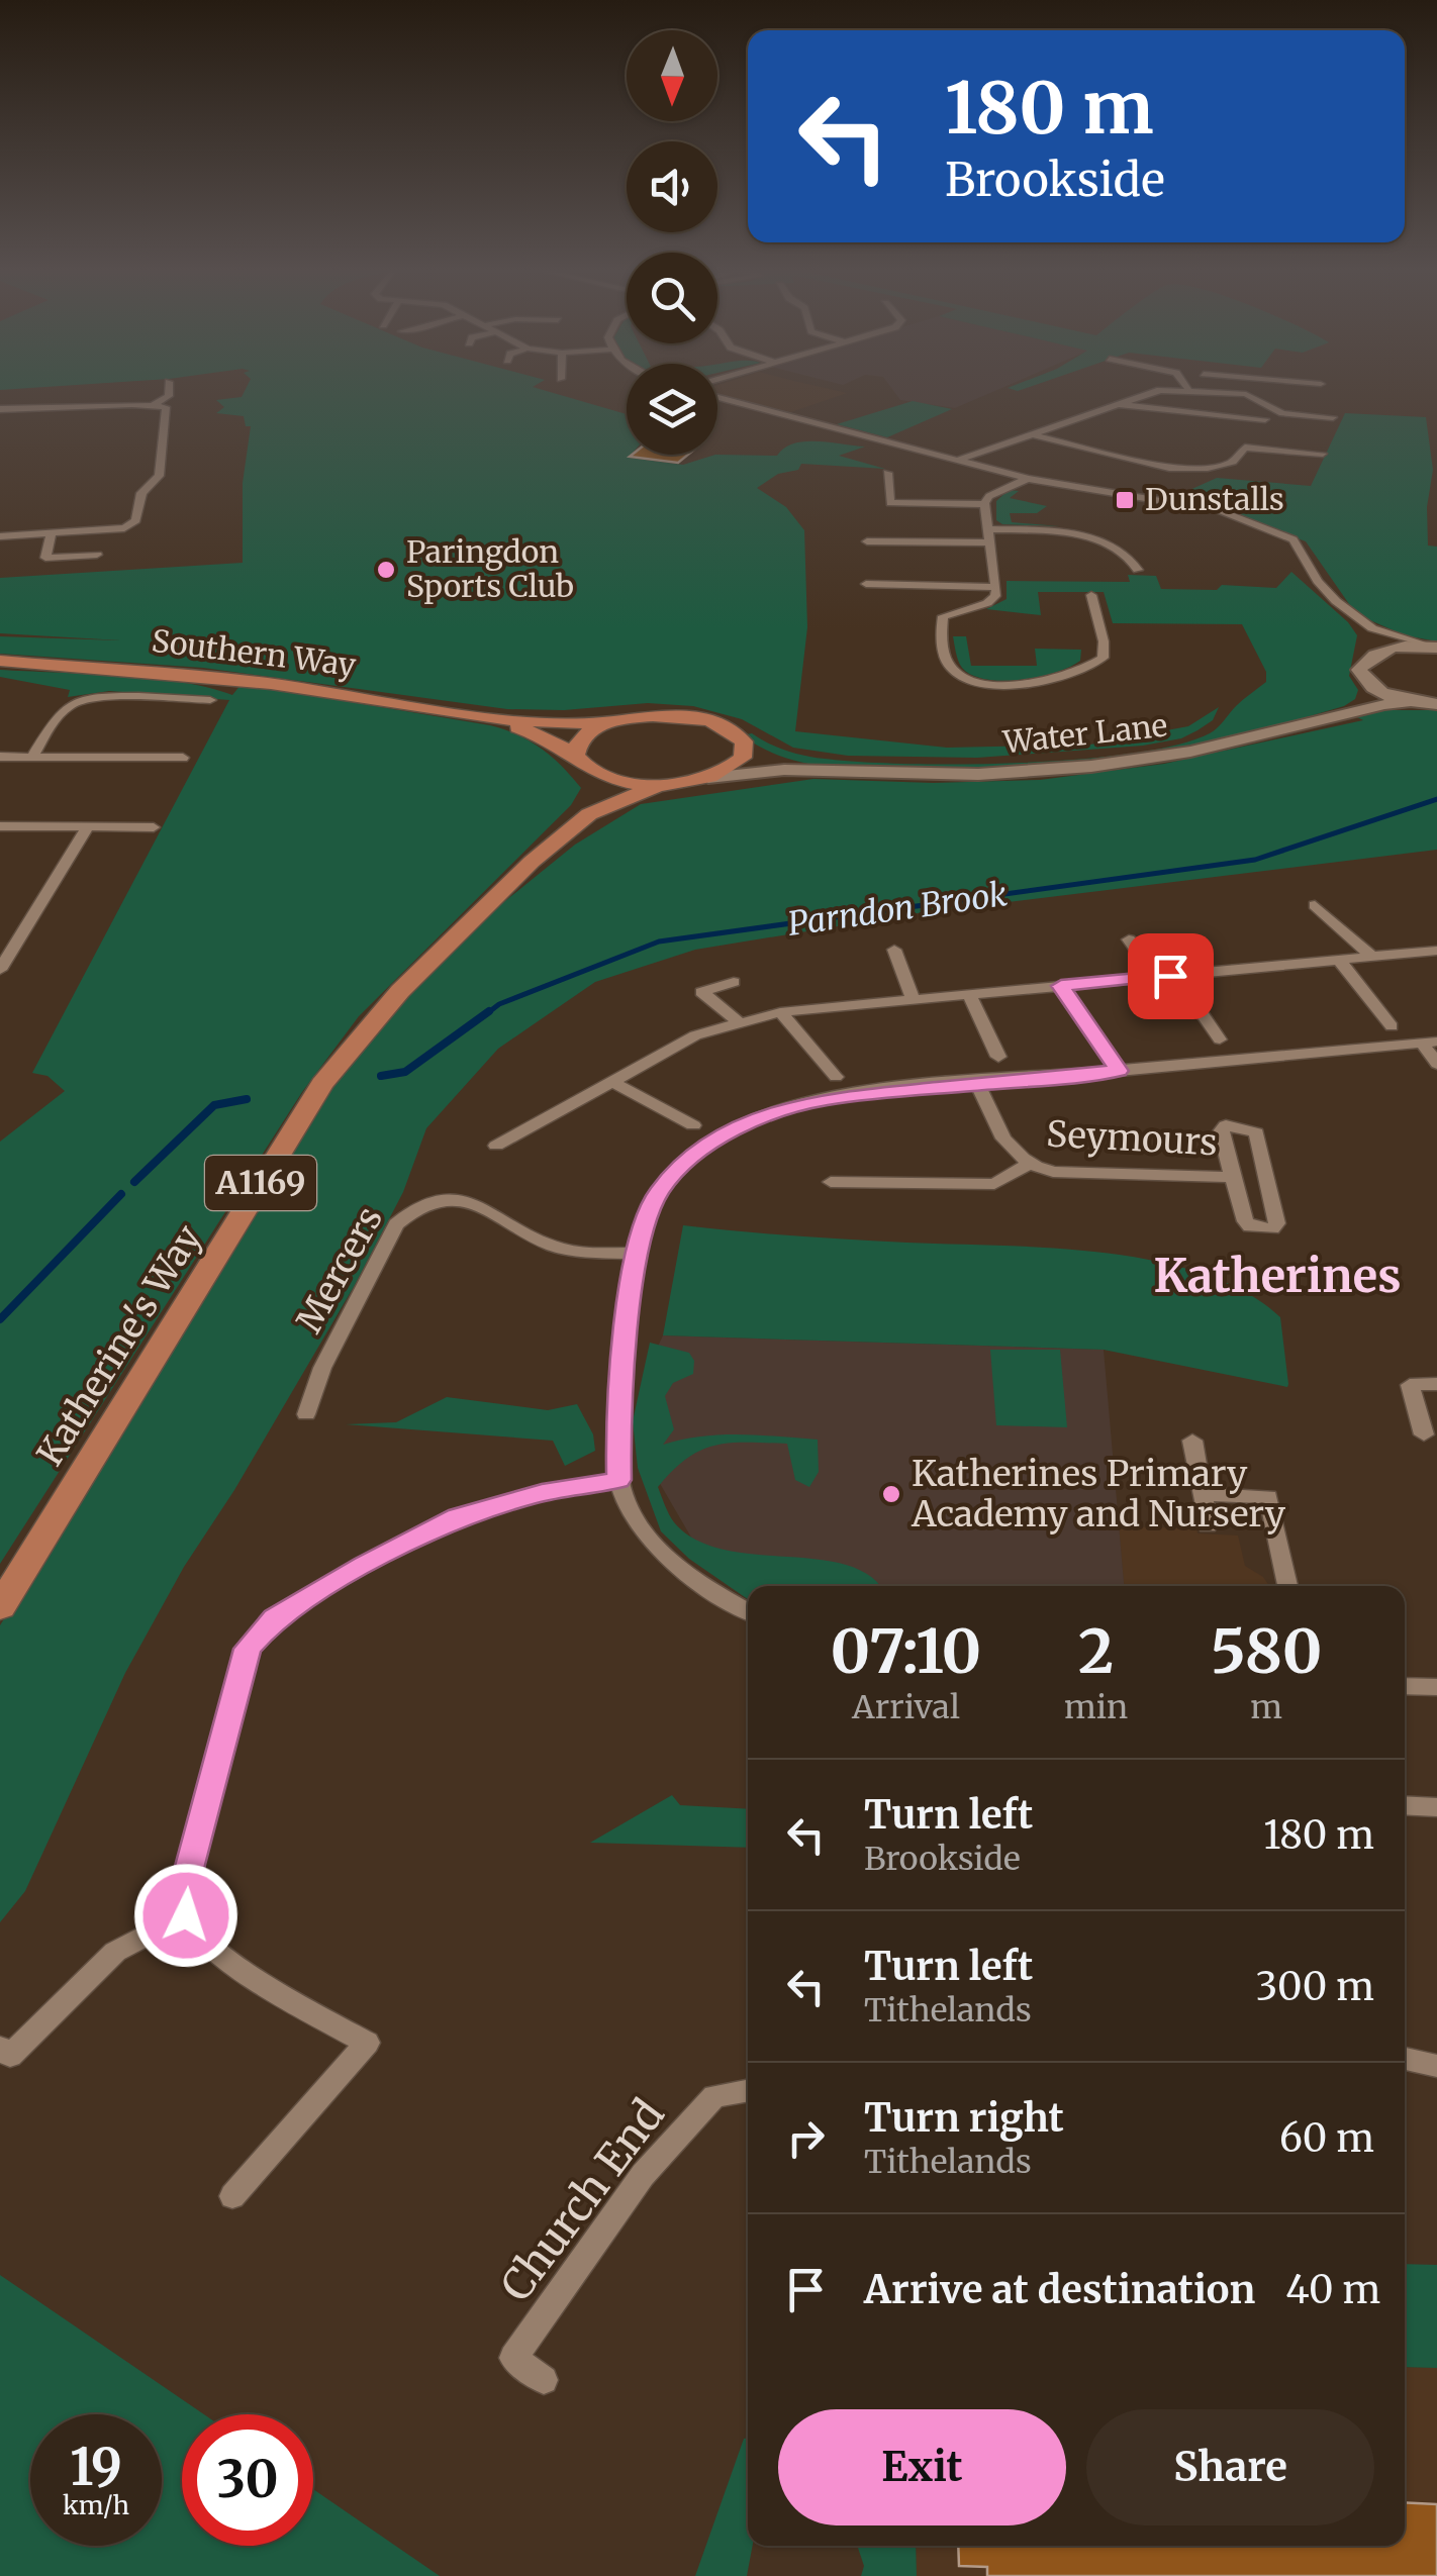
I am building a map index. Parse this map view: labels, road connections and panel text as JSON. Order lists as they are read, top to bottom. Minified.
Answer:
{"streets":{"main road":["Southern Way","Water Lane","A1169","Katherine's Way"],"street":["Seymours","Mercers","Church End"]},"crossings":[["Southern Way","Water Lane"],["Southern Way","Katherine's Way"]],"districts":["Katherines"],"water":["Parndon Brook"],"places":{"transit":["Dunstalls"],"other":["Paringdon Sports Club","Katherines Primary Academy and Nursery"]},"north":"bottom","page":{"turn":["180 m","Brookside"],"eta":["07:10","Arrival","2","min","580","m"],"list":[{"name":"Turn left","note":"Brookside","value":"180 m"},{"name":"Turn left","note":"Tithelands","value":"300 m"},{"name":"Turn right","note":"Tithelands","value":"60 m"},{"name":"Arrive at destination","value":"40 m"}],"buttons":["Exit","Share"],"speed":"19 km/h","limit":"30"}}
